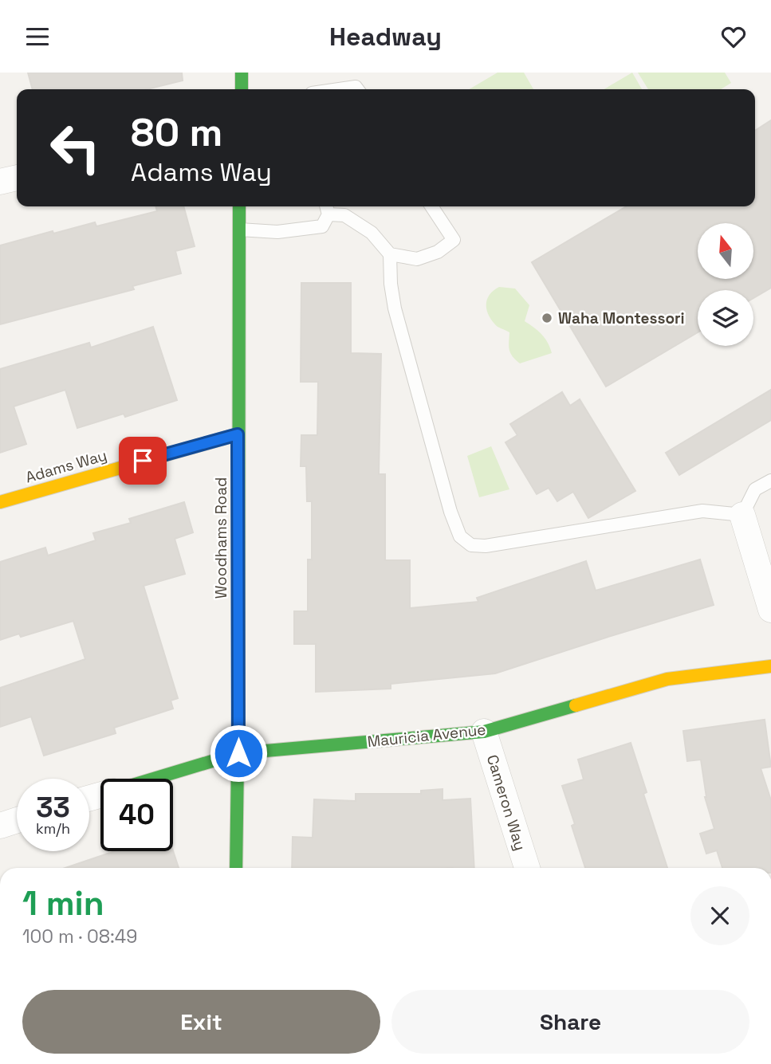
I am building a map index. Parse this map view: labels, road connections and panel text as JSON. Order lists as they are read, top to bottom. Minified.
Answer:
{"streets":{"street":["Adams Way","Woodhams Road","Mauricia Avenue","Cameron Way"]},"crossings":[["Adams Way","Woodhams Road"],["Woodhams Road","Mauricia Avenue"],["Mauricia Avenue","Cameron Way"]],"places":["Waha Montessori"],"north":"top","page":{"header":"Headway","turn":["80 m","Adams Way"],"speed":"33 km/h","limit":"40","heading":["1 min","100 m · 08:49"],"buttons":["Exit","Share"]}}
